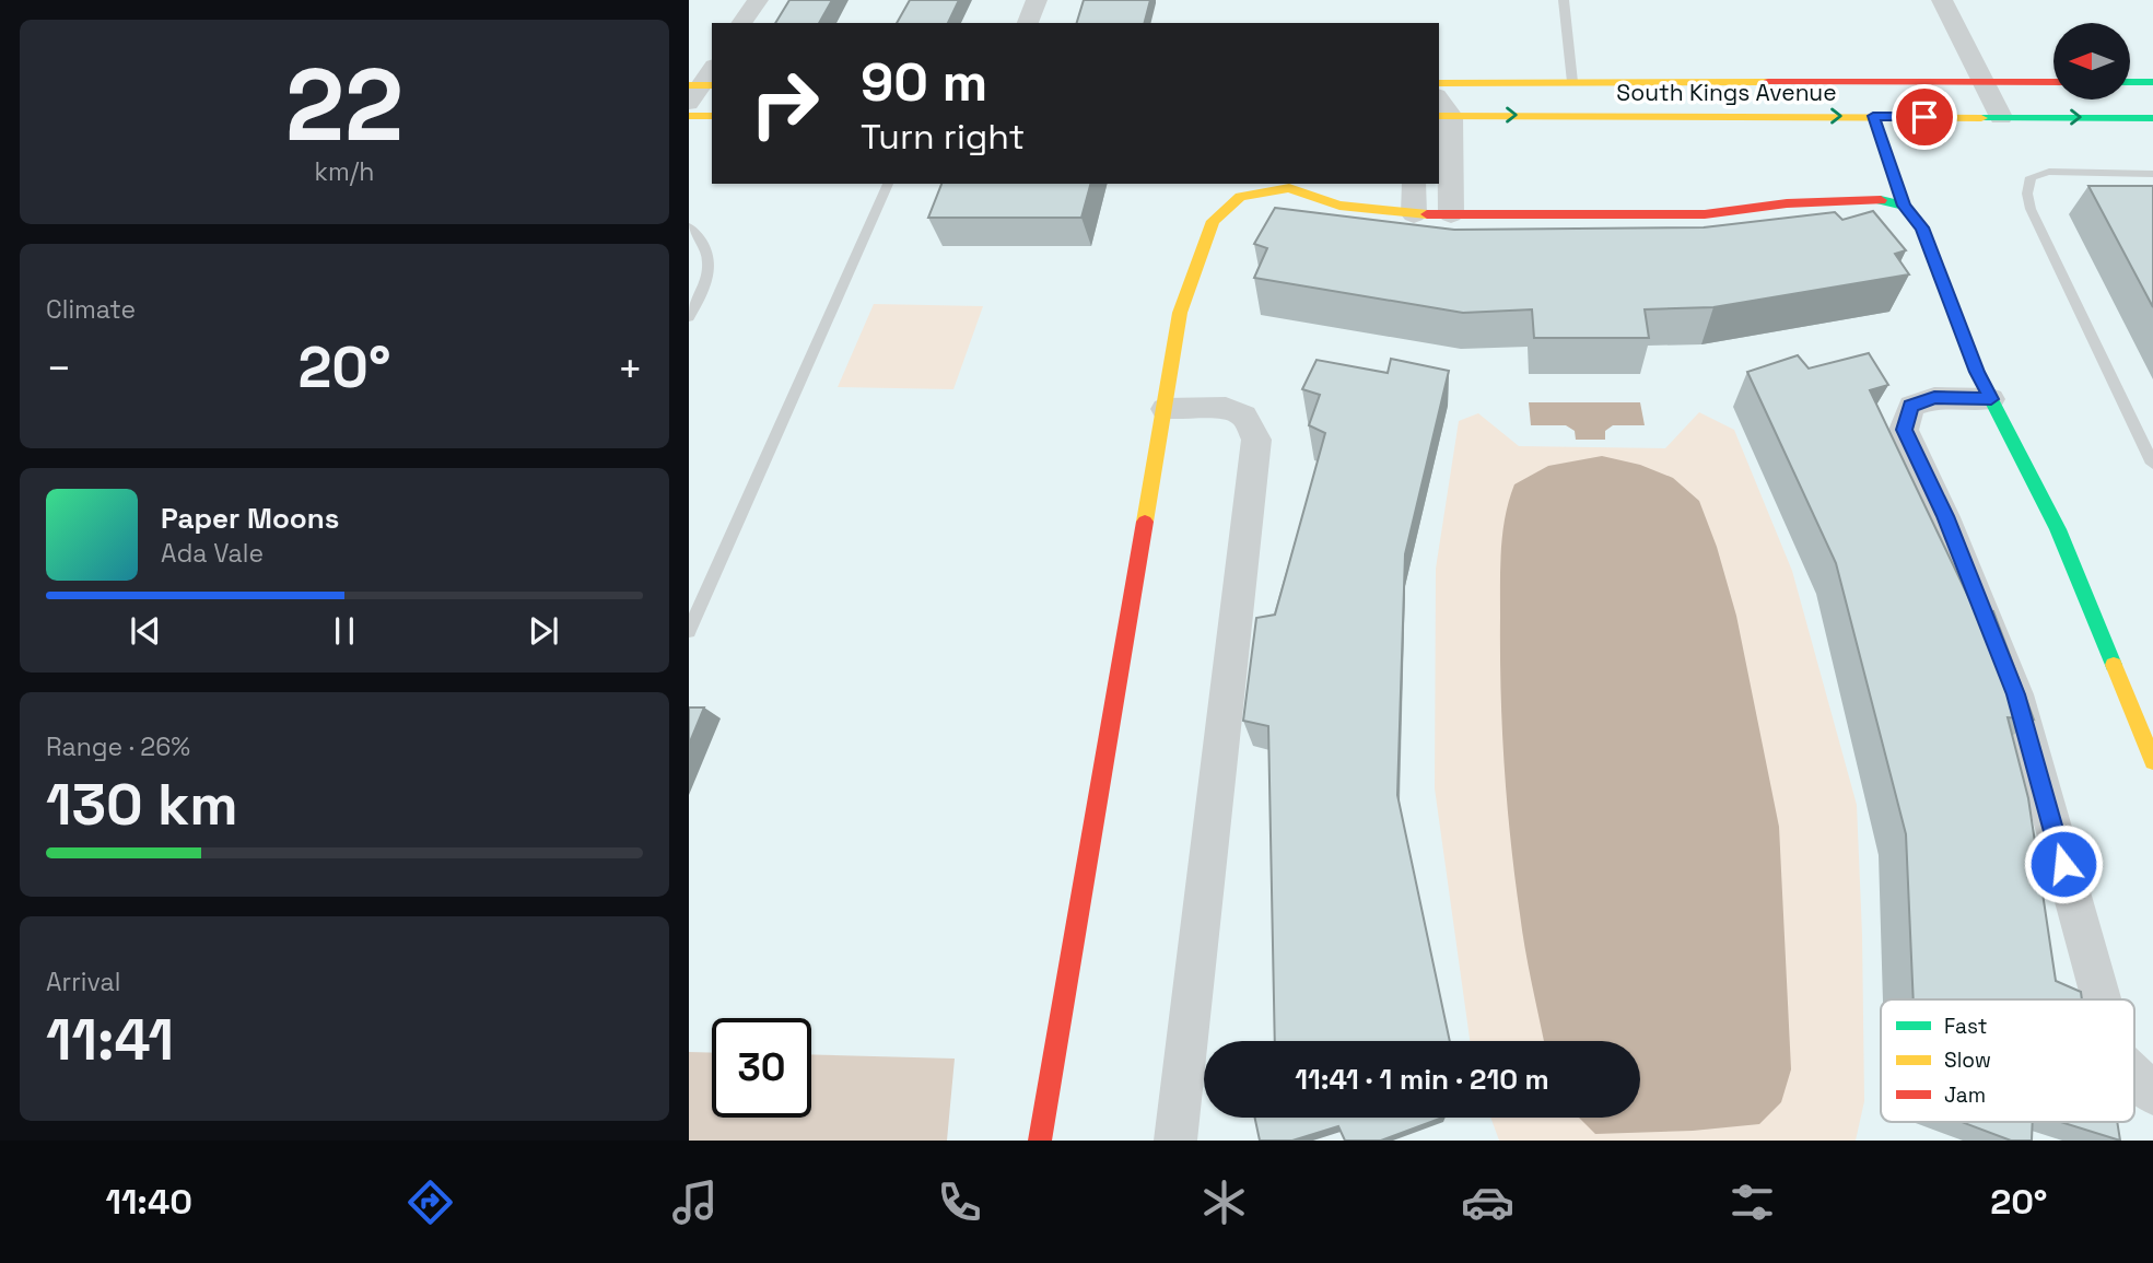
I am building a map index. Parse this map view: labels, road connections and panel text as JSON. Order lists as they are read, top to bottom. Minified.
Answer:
{"streets":{"street":["South Kings Avenue"]},"legend":["Fast","Slow","Jam"],"north":"left","page":{"tile":[["22","km/h"],"Climate",["Range · 26%","130 km"],["Arrival","11:41"]],"turn":["90 m","Turn right"],"heat":["−","20°","+"],"song":["Paper Moons","Ada Vale"],"limit":"30","trip":"11:41 · 1 min · 210 m","tabs":["11:40","20°"]}}
